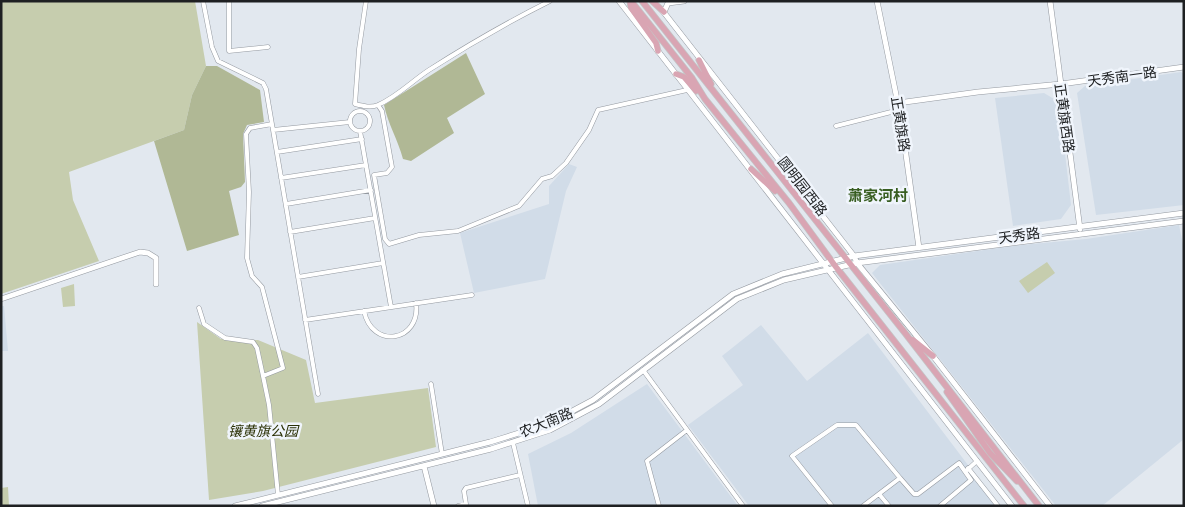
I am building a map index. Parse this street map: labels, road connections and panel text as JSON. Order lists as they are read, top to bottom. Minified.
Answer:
{"streets":{"main road":["圆明园西路"],"street":["天秀南一路","正黄旗西路","正黄旗路","天秀路","农大南路"]},"crossings":[["天秀南一路","正黄旗西路"],["天秀南一路","正黄旗路"],["正黄旗西路","天秀路"],["正黄旗路","天秀路"],["圆明园西路","天秀路"],["圆明园西路","农大南路"],["天秀路","农大南路"]],"districts":["萧家河村"],"parks":["镶黄旗公园"]}
